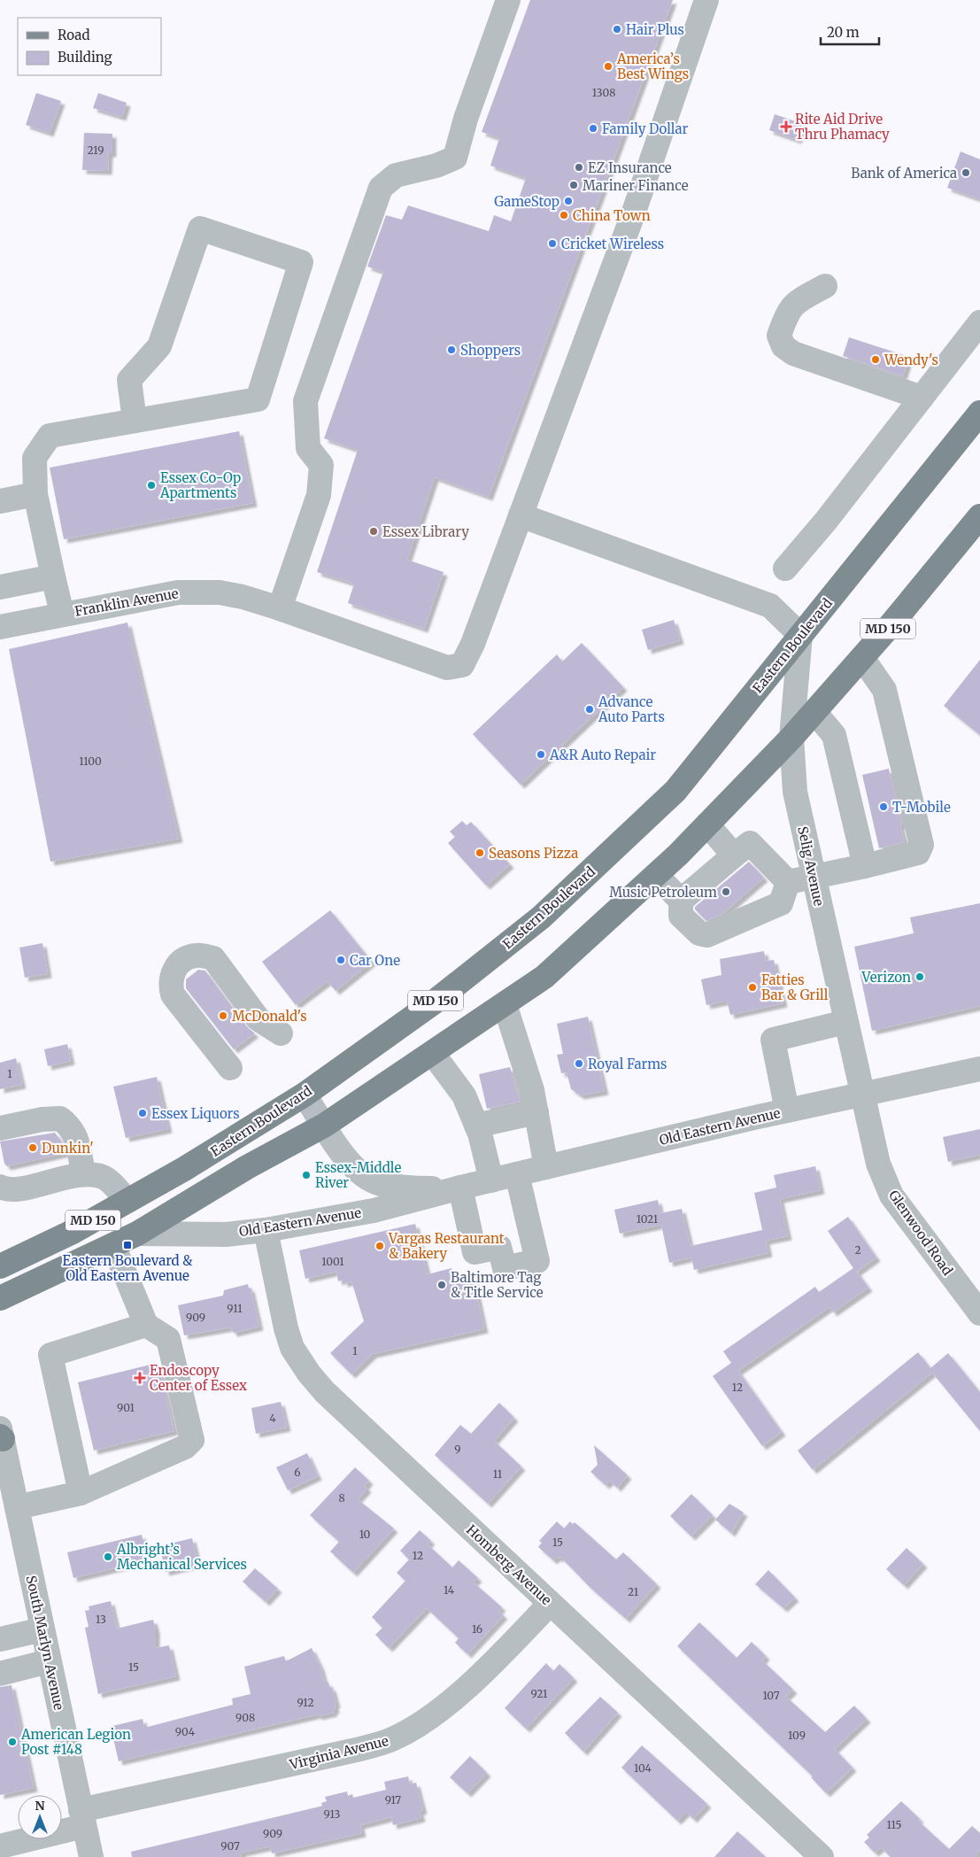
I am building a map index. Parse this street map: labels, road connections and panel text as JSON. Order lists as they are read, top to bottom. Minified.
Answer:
{"streets":{"main road":["MD 150","Eastern Boulevard"],"street":["Franklin Avenue","Selig Avenue","Old Eastern Avenue","Glenwood Road","Homberg Avenue","South Marlyn Avenue","Virginia Avenue"]},"crossings":[["MD 150","Selig Avenue"],["MD 150","Old Eastern Avenue"],["Eastern Boulevard","Selig Avenue"],["Eastern Boulevard","Old Eastern Avenue"],["Selig Avenue","Old Eastern Avenue"],["Selig Avenue","Glenwood Road"],["Old Eastern Avenue","Glenwood Road"],["Old Eastern Avenue","Homberg Avenue"],["Homberg Avenue","Virginia Avenue"],["South Marlyn Avenue","Virginia Avenue"]],"places":{"other":["Hair Plus","America’s Best Wings","Family Dollar","EZ Insurance","Bank of America","Mariner Finance","GameStop","China Town","Cricket Wireless","Shoppers","Wendy's","Essex Co-Op Apartments","Essex Library","Advance Auto Parts","A&R Auto Repair","T-Mobile","Seasons Pizza","Music Petroleum","Car One","Verizon","Fatties Bar & Grill","McDonald's","Royal Farms","Essex Liquors","Dunkin'","Essex-Middle River","Vargas Restaurant & Bakery","Baltimore Tag & Title Service","Albright’s Mechanical Services","American Legion Post #148"],"health":["Rite Aid Drive Thru Phamacy","Endoscopy Center of Essex"],"transit":["Eastern Boulevard & Old Eastern Avenue"]},"house_numbers":["1308","219","1100","1","1021","2","1001","911","909","1","12","901","4","9","6","11","8","10","15","12","14","21","13","16","15","921","107","912","908","904","109","104","917","913","115","909","907"],"legend":["Road","Building"],"scale_bar":"20 m","north":"top"}
